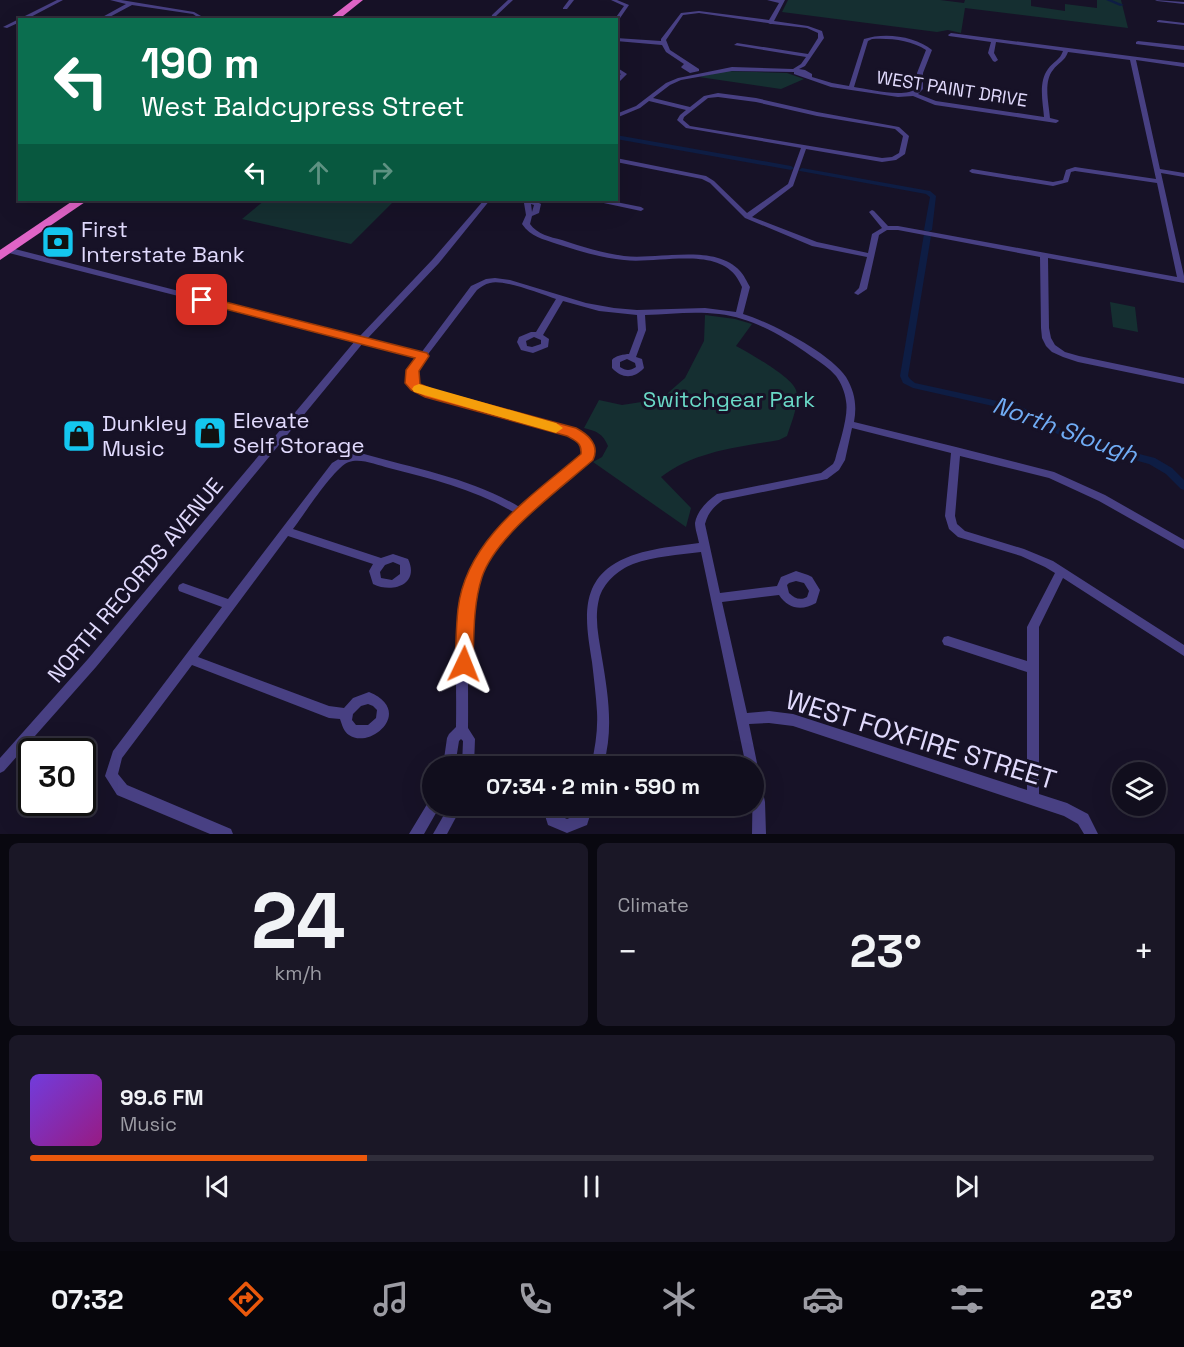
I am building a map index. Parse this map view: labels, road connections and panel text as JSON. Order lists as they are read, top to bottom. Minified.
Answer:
{"streets":{"street":["WEST PAINT DRIVE","NORTH RECORDS AVENUE","WEST FOXFIRE STREET"]},"water":["North Slough"],"parks":["Switchgear Park"],"places":{"bank":["First Interstate Bank"],"shop":["Elevate Self Storage","Dunkley Music"]},"page":{"turn":["190 m","West Baldcypress Street"],"limit":"30","trip":"07:34 · 2 min · 590 m","tile":[["24","km/h"],"Climate"],"heat":["−","23°","+"],"song":["99.6 FM","Music"],"tabs":["07:32","23°"]}}
